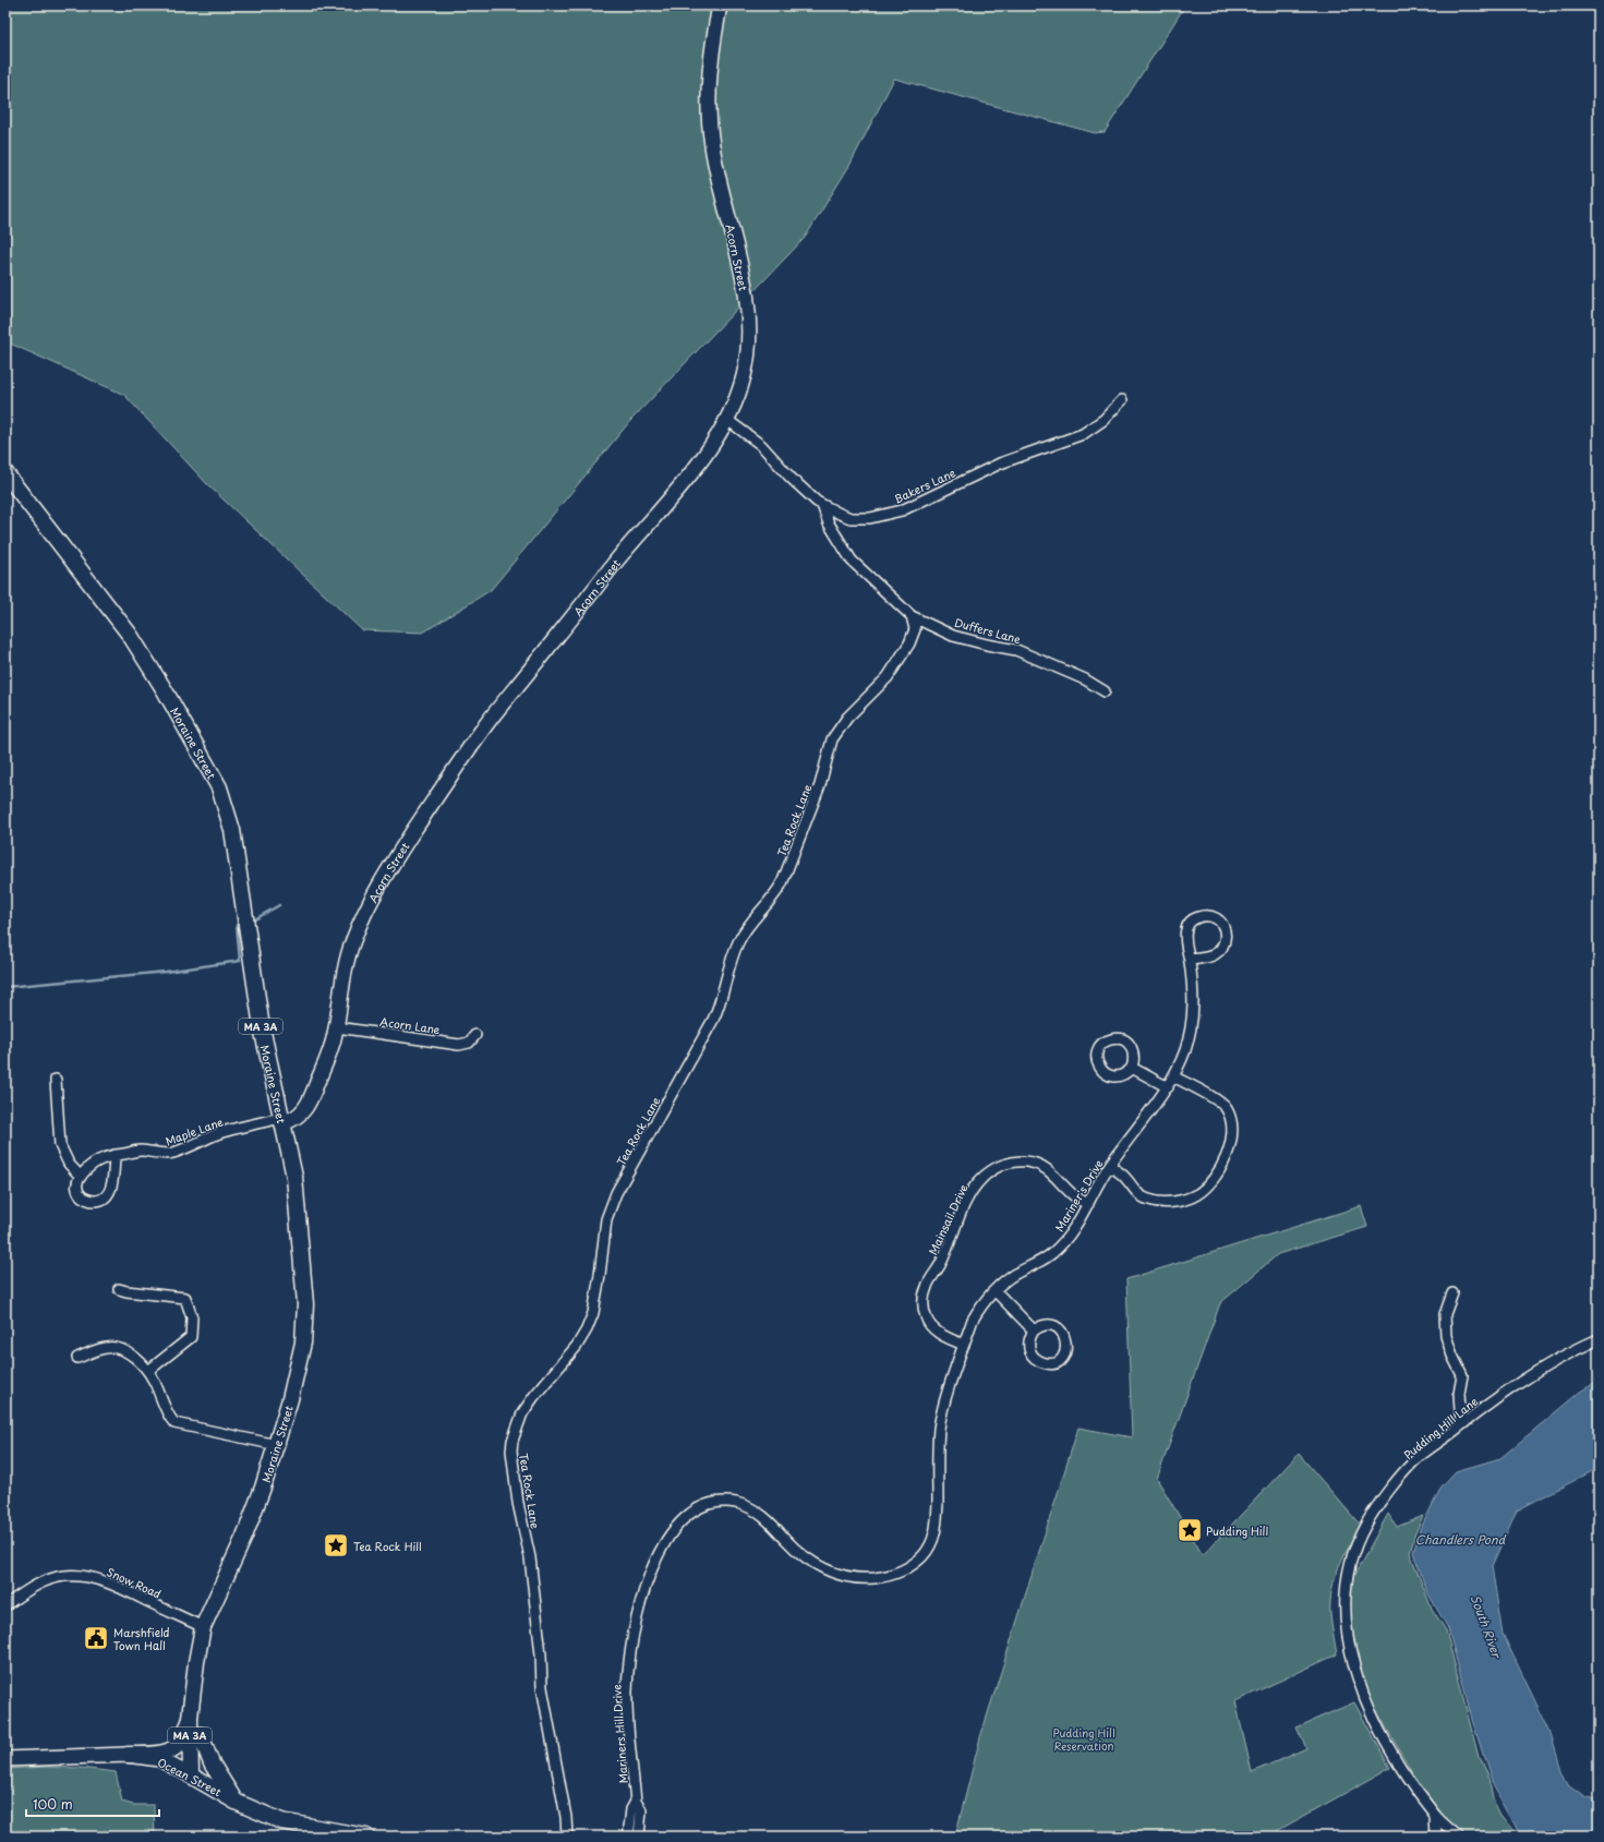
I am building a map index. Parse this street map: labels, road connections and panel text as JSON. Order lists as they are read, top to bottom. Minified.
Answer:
{"streets":{"main road":["Acorn Street","Moraine Street","MA 3A","Ocean Street"],"street":["Bakers Lane","Duffers Lane","Tea Rock Lane","Acorn Lane","Maple Lane","Mariner's Drive","Mainsail Drive","Pudding Hill Lane","Snow Road","Mariners Hill Drive"]},"crossings":[["Acorn Street","Bakers Lane"],["Acorn Street","Moraine Street"],["Acorn Street","Acorn Lane"],["Acorn Street","Maple Lane"],["Duffers Lane","Tea Rock Lane"],["Moraine Street","MA 3A"],["Moraine Street","Maple Lane"],["Moraine Street","Snow Road"],["Moraine Street","Ocean Street"],["MA 3A","Ocean Street"],["Mariner's Drive","Mainsail Drive"],["Mariner's Drive","Mariners Hill Drive"]],"water":["Chandlers Pond","South River"],"parks":["Pudding Hill Reservation"],"places":{"place":["Pudding Hill","Tea Rock Hill"],"public building":["Marshfield Town Hall"]},"scale_bar":"100 m"}
